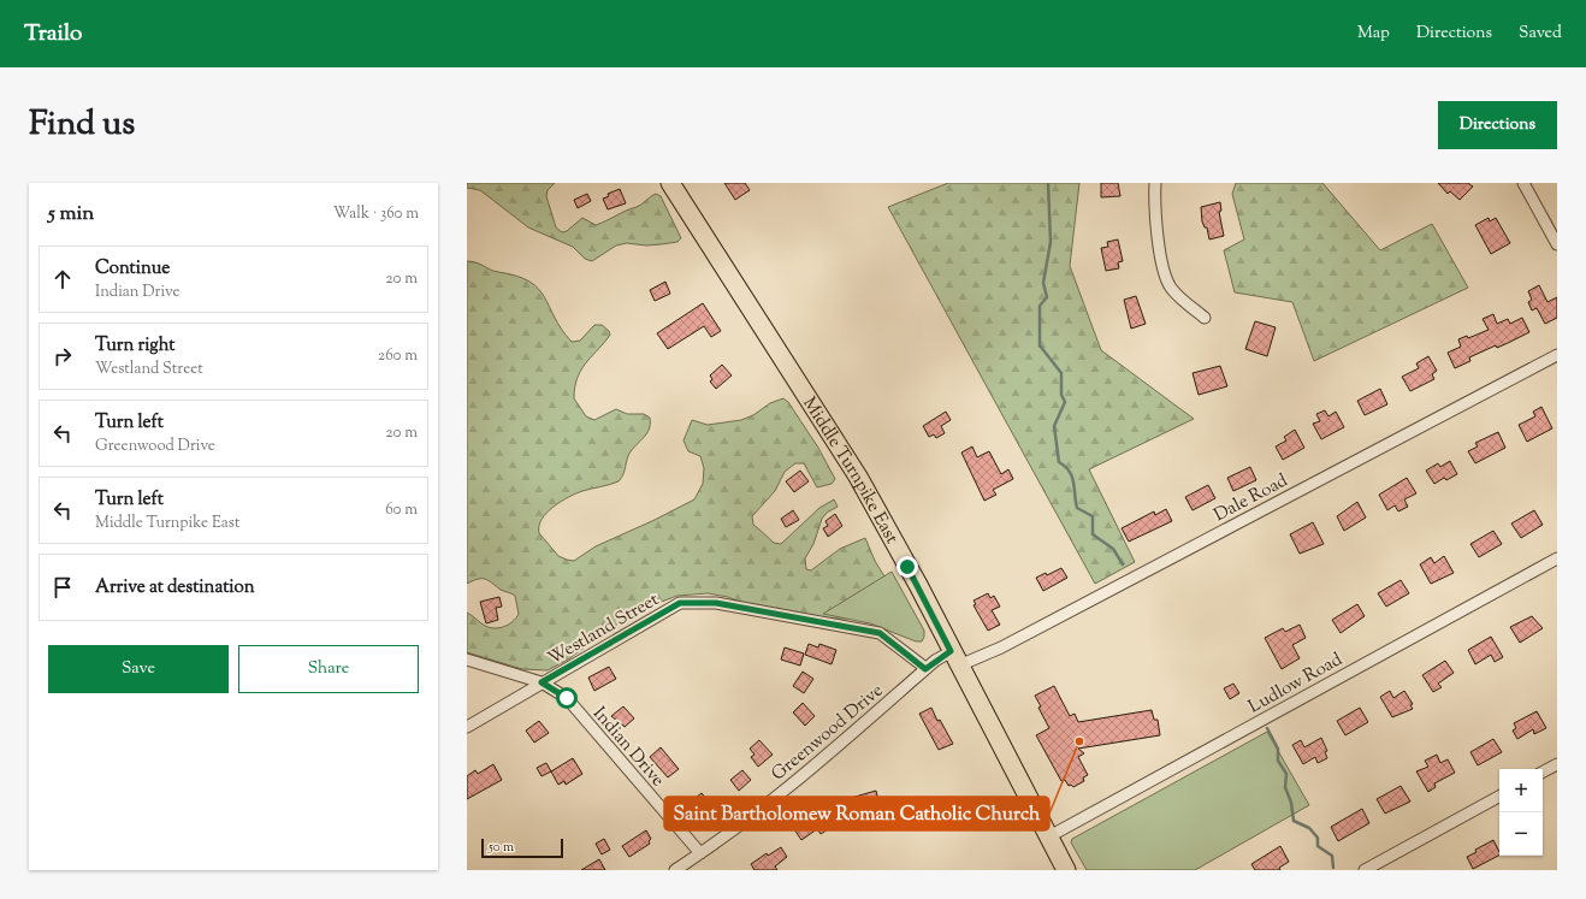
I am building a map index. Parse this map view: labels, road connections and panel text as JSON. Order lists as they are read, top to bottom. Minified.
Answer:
{"streets":{"main road":["Middle Turnpike East"],"street":["Dale Road","Westland Street","Ludlow Road","Greenwood Drive","Indian Drive"]},"crossings":[["Middle Turnpike East","Dale Road"],["Middle Turnpike East","Ludlow Road"],["Middle Turnpike East","Greenwood Drive"],["Dale Road","Greenwood Drive"],["Westland Street","Greenwood Drive"],["Westland Street","Indian Drive"],["Greenwood Drive","Indian Drive"]],"places":["Saint Bartholomew Roman Catholic Church"],"scale_bar":"50 m","page":{"header":"Trailo","nav":["Map","Directions","Saved"],"title":"Find us","buttons":["Directions",["Save","Share"]],"heading":["5 min","Walk · 360 m"],"list":[["Continue","Indian Drive","20 m"],["Turn right","Westland Street","260 m"],["Turn left","Greenwood Drive","20 m"],["Turn left","Middle Turnpike East","60 m"],"Arrive at destination"],"map_buttons":["+","−"],"scale":"50 m"}}
